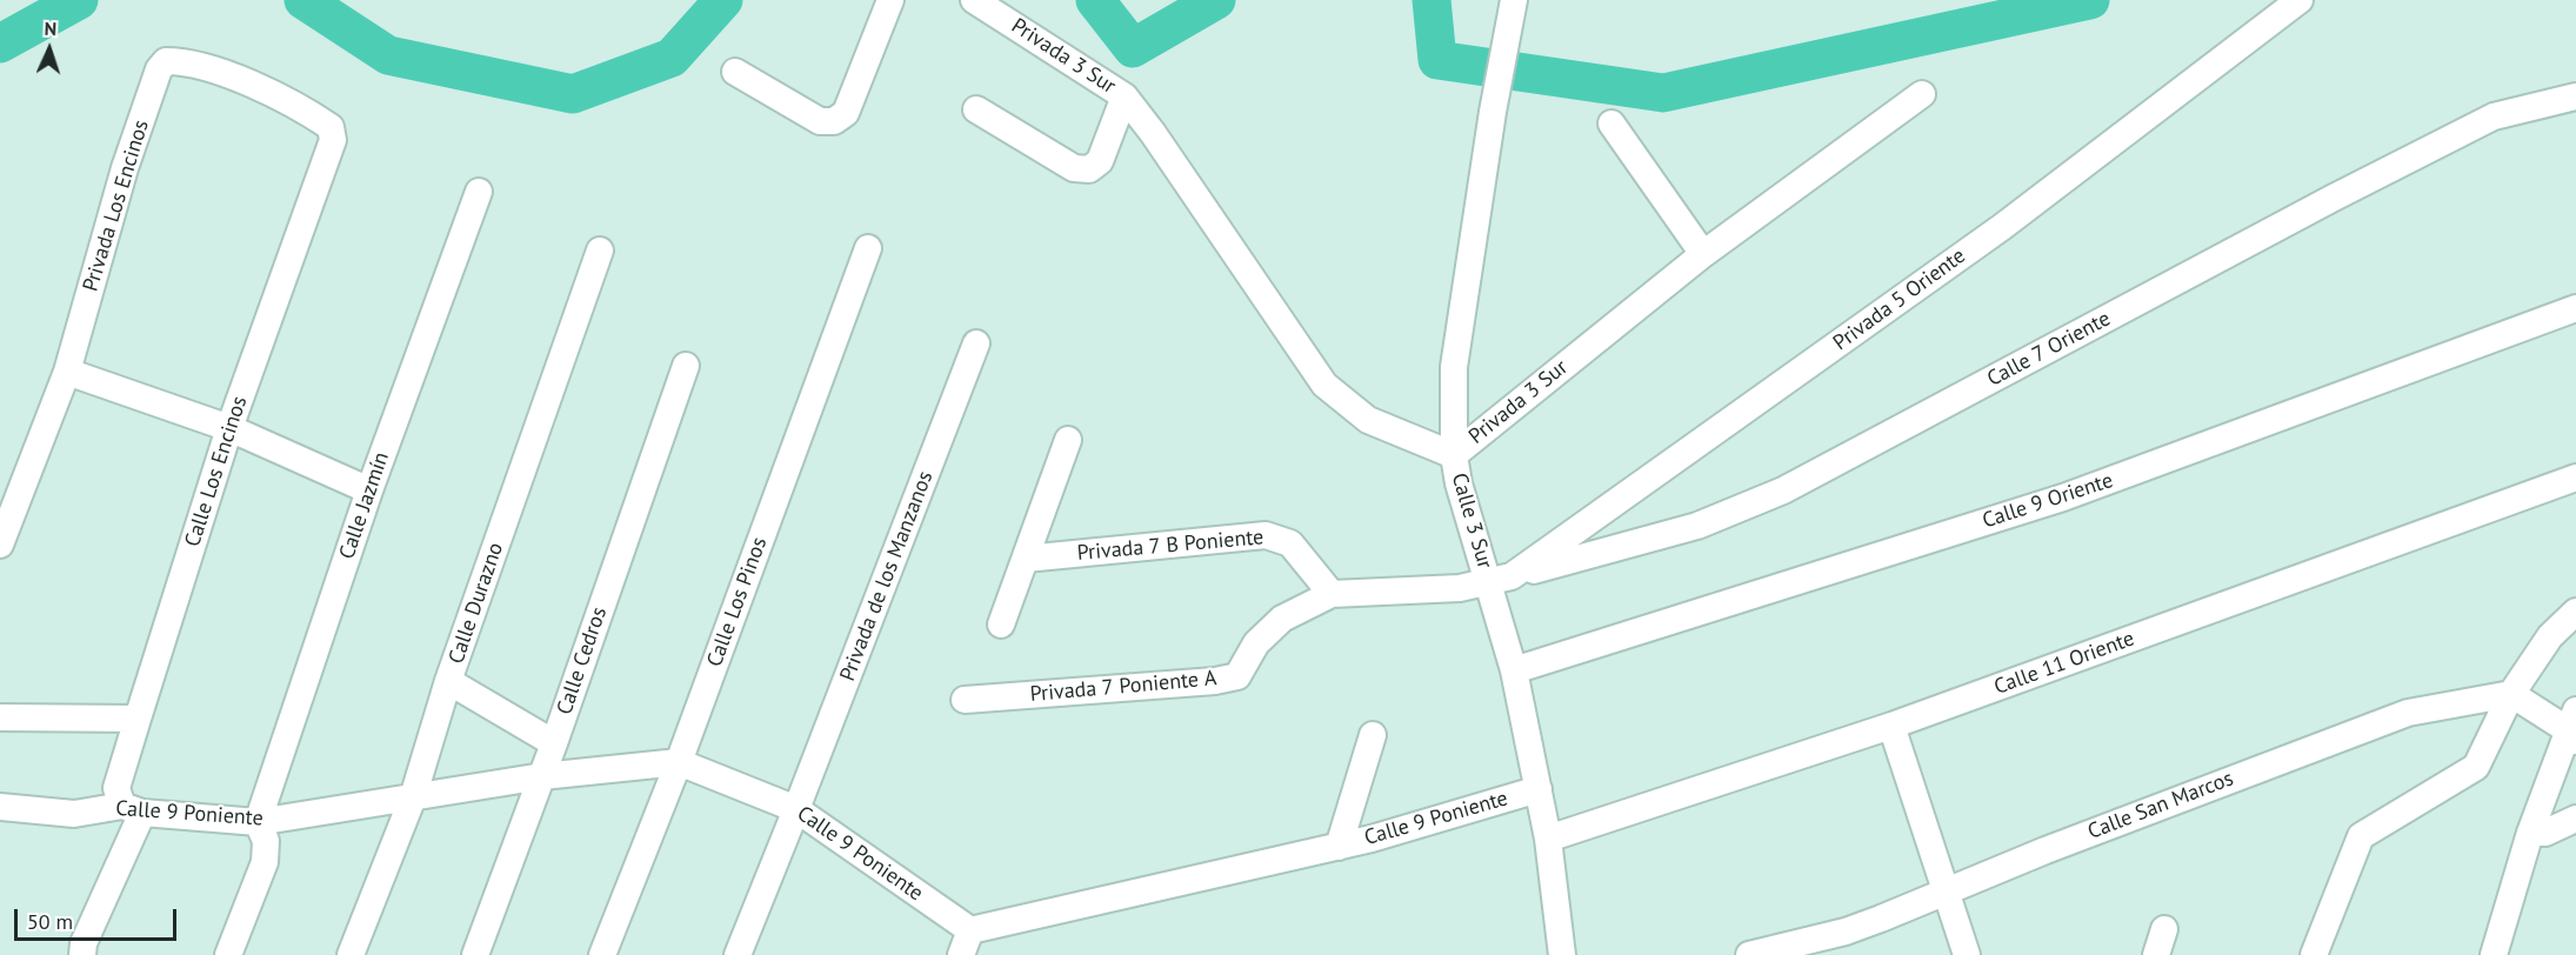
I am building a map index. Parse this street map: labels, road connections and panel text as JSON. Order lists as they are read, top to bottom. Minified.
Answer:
{"streets":{"street":["Privada 3 Sur","Privada Los Encinos","Privada 5 Oriente","Calle 7 Oriente","Calle Los Encinos","Calle 9 Oriente","Calle Jazmín","Calle 3 Sur","Privada 7 B Poniente","Privada de los Manzanos","Calle Los Pinos","Calle Durazno","Calle Cedros","Calle 11 Oriente","Privada 7 Poniente A","Calle San Marcos","Calle 9 Poniente"]},"crossings":[["Privada 3 Sur","Calle 3 Sur"],["Privada Los Encinos","Calle Los Encinos"],["Privada 5 Oriente","Calle 7 Oriente"],["Privada 5 Oriente","Calle 3 Sur"],["Calle 7 Oriente","Calle 3 Sur"],["Calle 7 Oriente","Privada 7 B Poniente"],["Calle 7 Oriente","Privada 7 Poniente A"],["Calle Los Encinos","Calle 9 Poniente"],["Calle 9 Oriente","Calle 3 Sur"],["Calle Jazmín","Calle 9 Poniente"],["Calle 3 Sur","Calle 11 Oriente"],["Calle 3 Sur","Calle 9 Poniente"],["Privada 7 B Poniente","Privada 7 Poniente A"],["Privada de los Manzanos","Calle 9 Poniente"],["Calle Los Pinos","Calle 9 Poniente"],["Calle Durazno","Calle 9 Poniente"],["Calle Cedros","Calle 9 Poniente"]],"scale_bar":"50 m","north":"top"}
